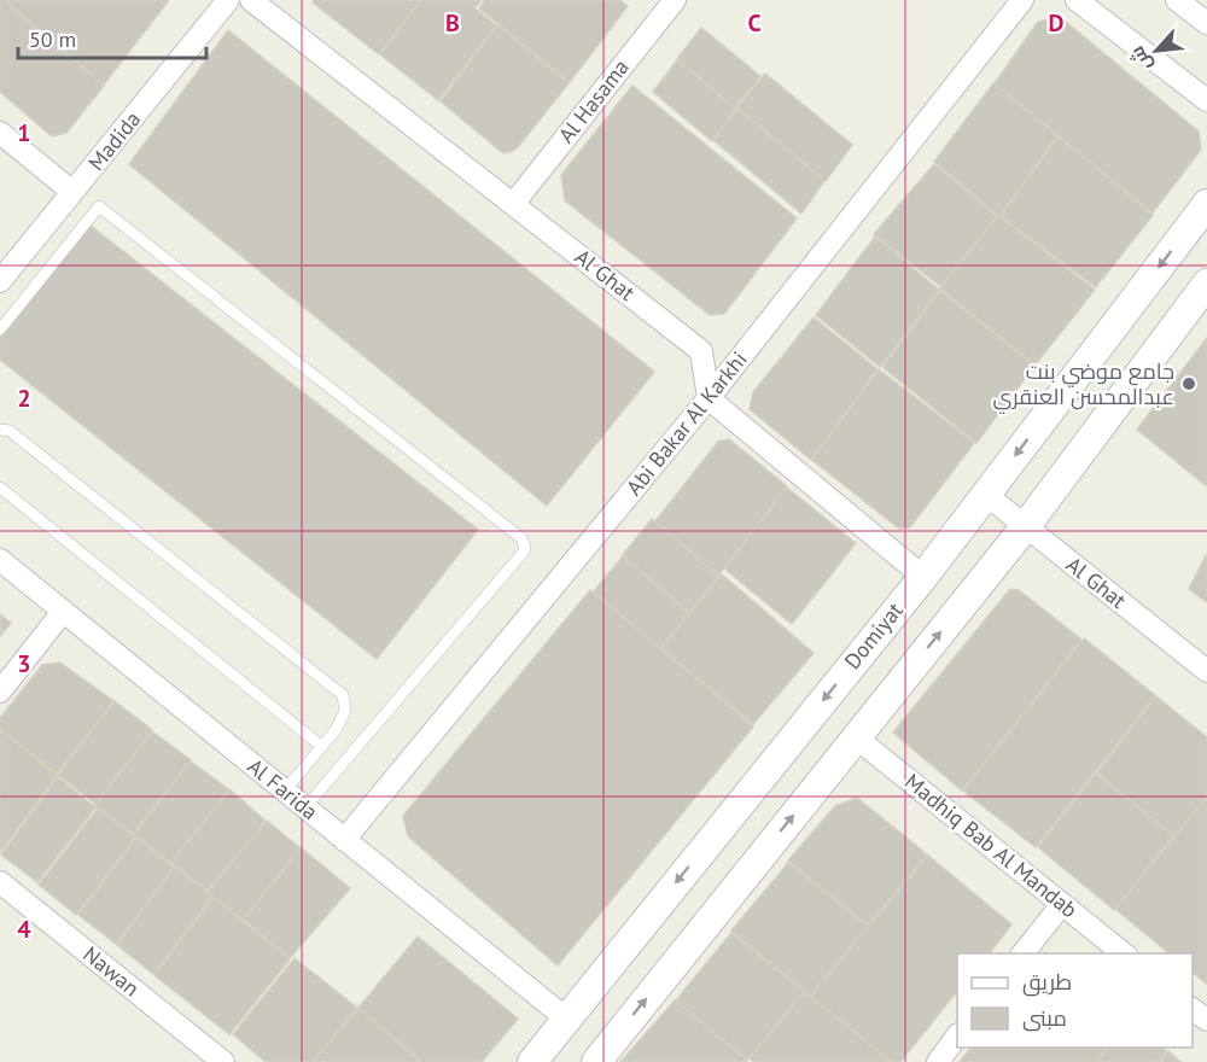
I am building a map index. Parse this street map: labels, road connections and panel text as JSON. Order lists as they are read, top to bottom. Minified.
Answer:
{"streets":{"street":["Al Hasama","Madida","Al Ghat","Abi Bakar Al Karkhi","Domiyat","Al Farida","Madhiq Bab Al Mandab","Nawan"]},"crossings":[["Al Hasama","Al Ghat"],["Al Ghat","Abi Bakar Al Karkhi"],["Al Ghat","Domiyat"],["Abi Bakar Al Karkhi","Al Farida"],["Domiyat","Al Farida"]],"places":["جامع موضي بنت عبدالمحسن العنقري"],"legend":["طريق","مبنى"],"scale_bar":"50 m","north":"bottom left","grid":{"columns":["B","C","D"],"rows":["1","2","3","4"]}}
